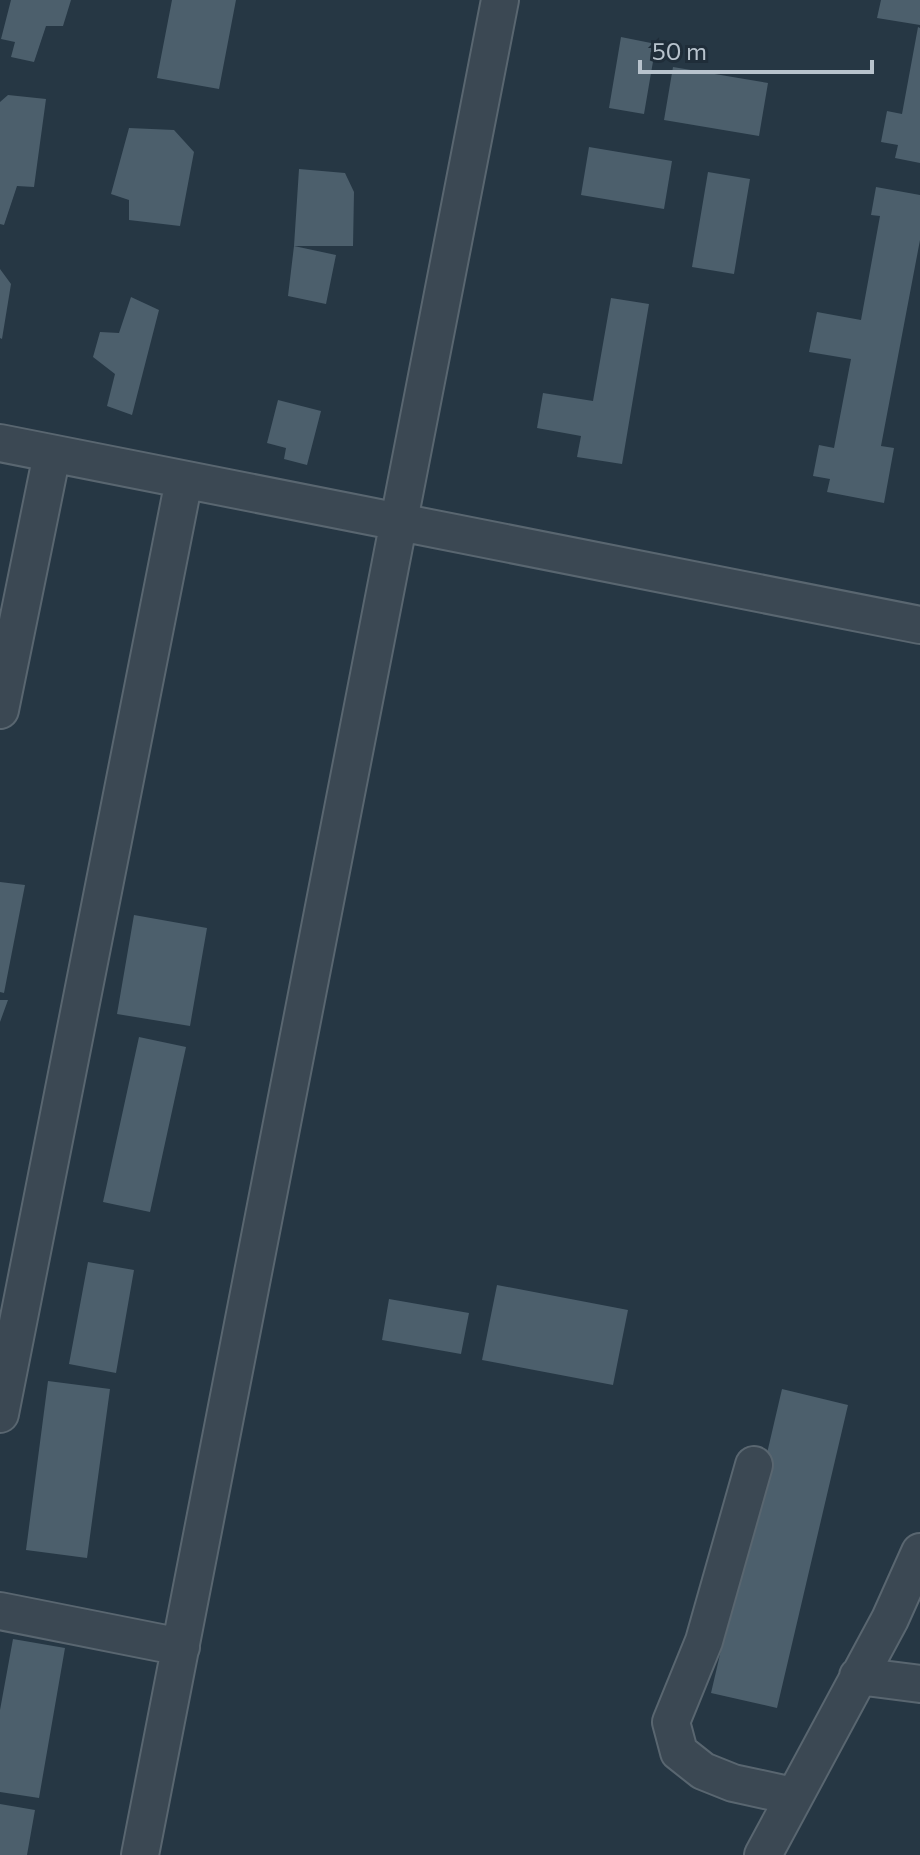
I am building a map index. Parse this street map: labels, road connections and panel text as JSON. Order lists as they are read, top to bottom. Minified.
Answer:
{"scale_bar":"50 m"}
